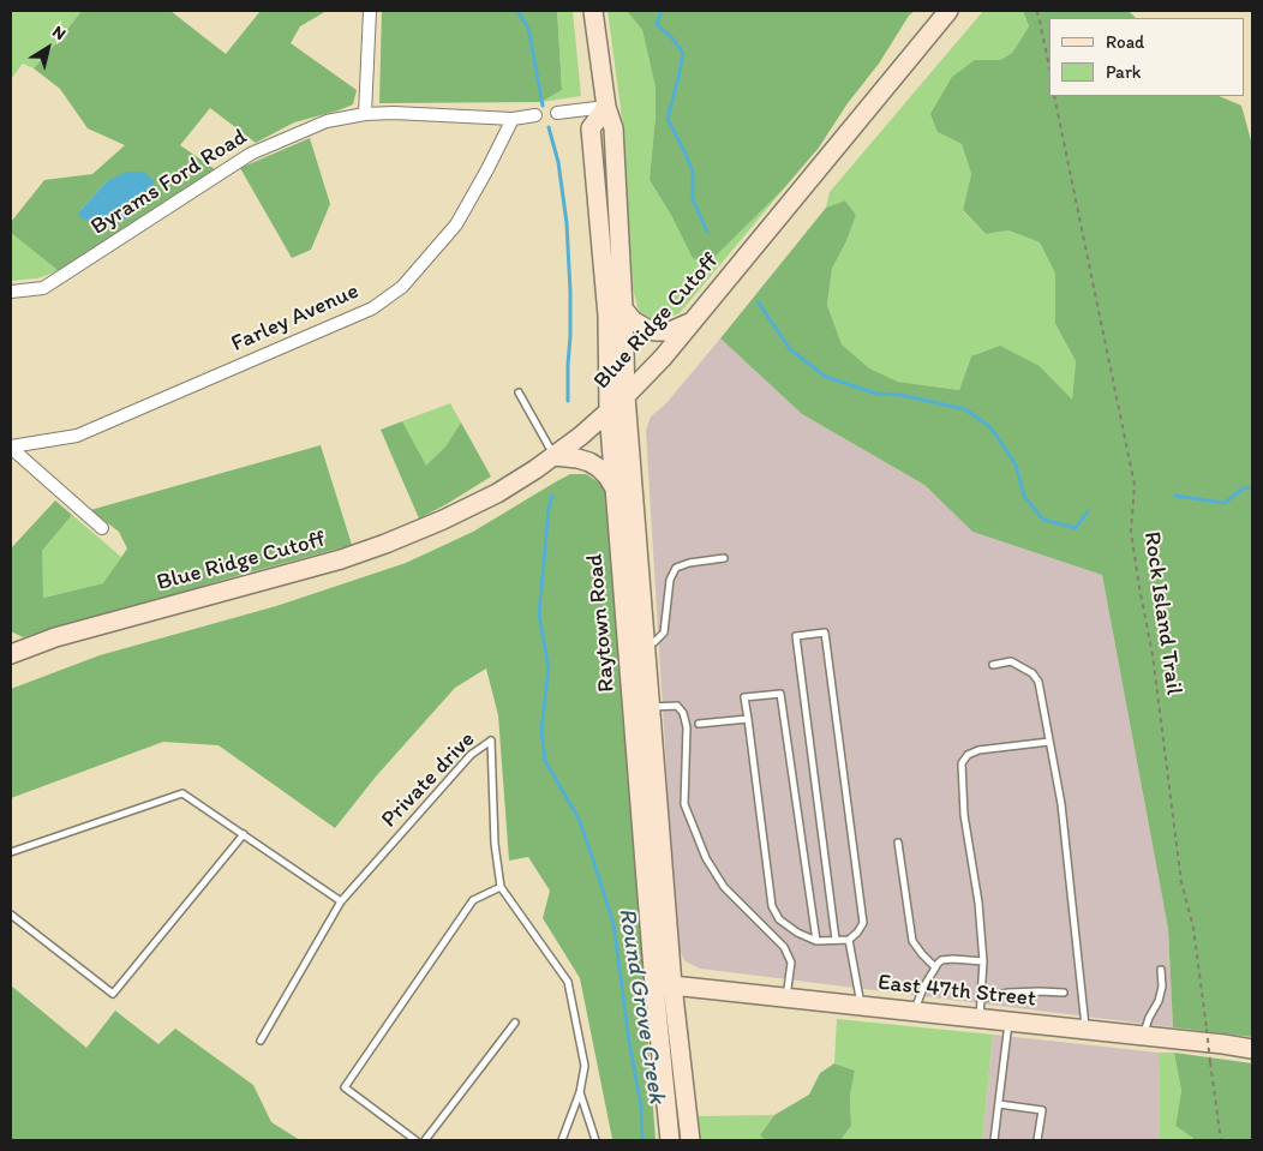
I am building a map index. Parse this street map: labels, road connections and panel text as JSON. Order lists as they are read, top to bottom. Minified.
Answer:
{"streets":{"main road":["Blue Ridge Cutoff","Raytown Road","East 47th Street"],"street":["Byrams Ford Road","Farley Avenue"],"lane":["Private drive"],"path":["Rock Island Trail"]},"crossings":[["Byrams Ford Road","Farley Avenue"],["Blue Ridge Cutoff","Raytown Road"],["Raytown Road","East 47th Street"]],"water":["Round Grove Creek"],"legend":["Road","Park"],"north":"top right"}
